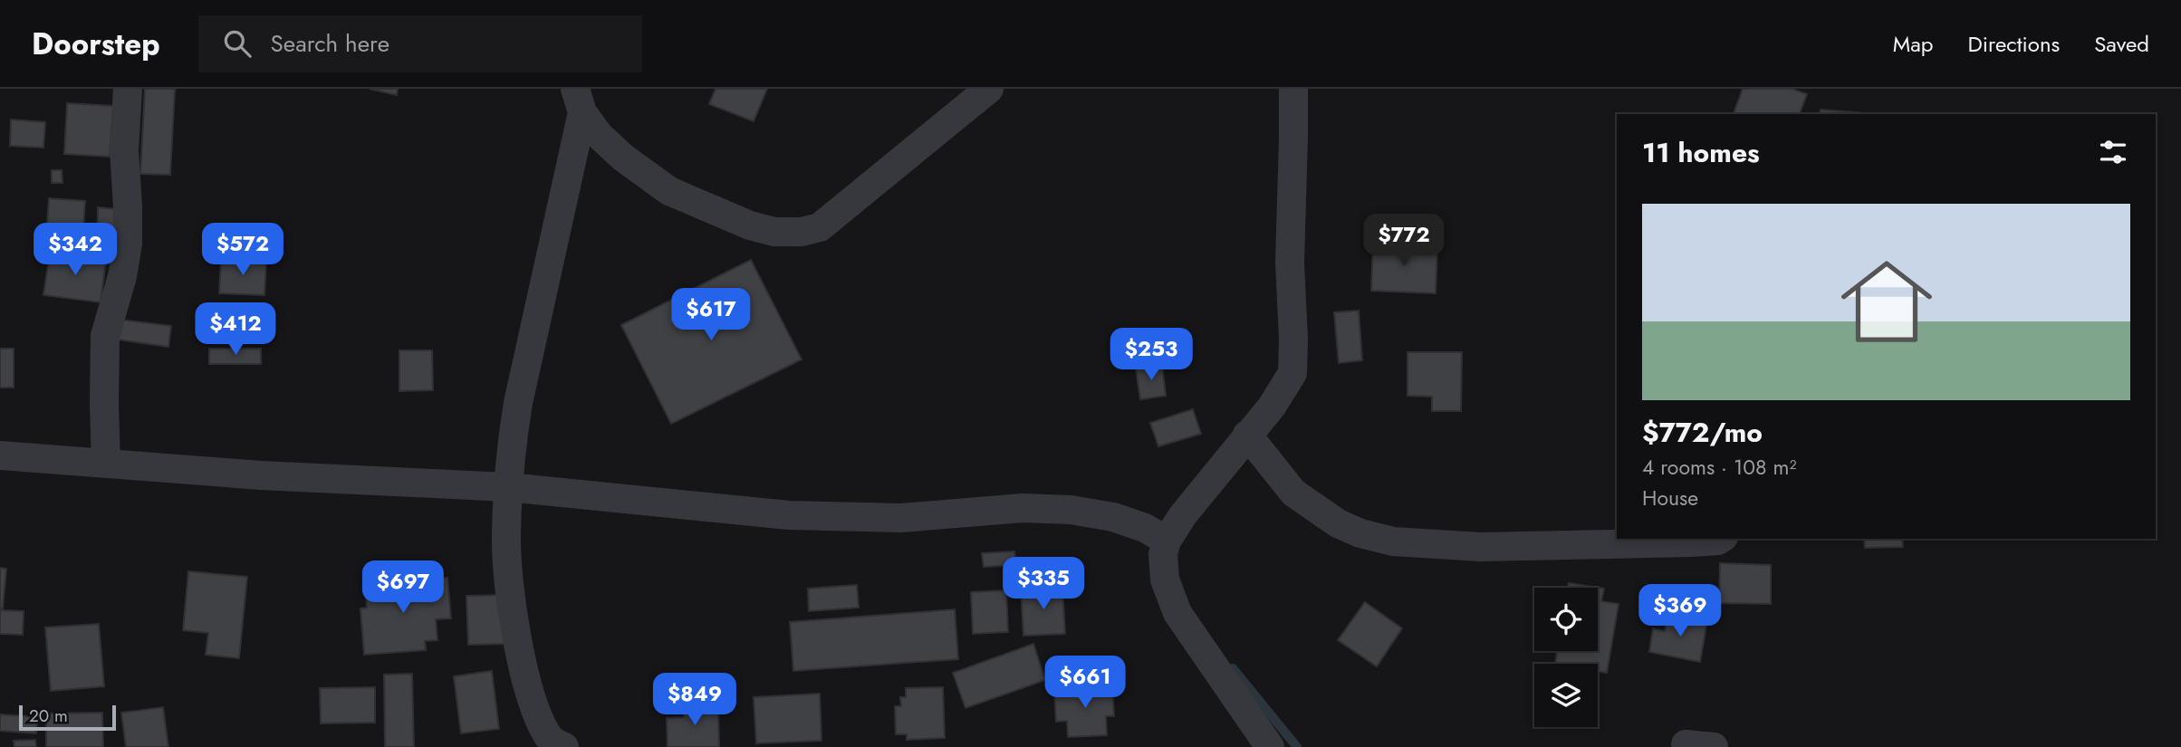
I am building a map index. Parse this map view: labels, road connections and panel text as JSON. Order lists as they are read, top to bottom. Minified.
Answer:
{"scale_bar":"20 m","page":{"header":"Doorstep","search":"Search here","nav":["Map","Directions","Saved"],"heading":"11 homes","list":[{"name":"$772/mo","note":"4 rooms · 108 m² · House"}],"price":["$772","$342","$572","$617","$412","$253","$335","$697","$369","$661","$849"],"scale":"20 m"}}
